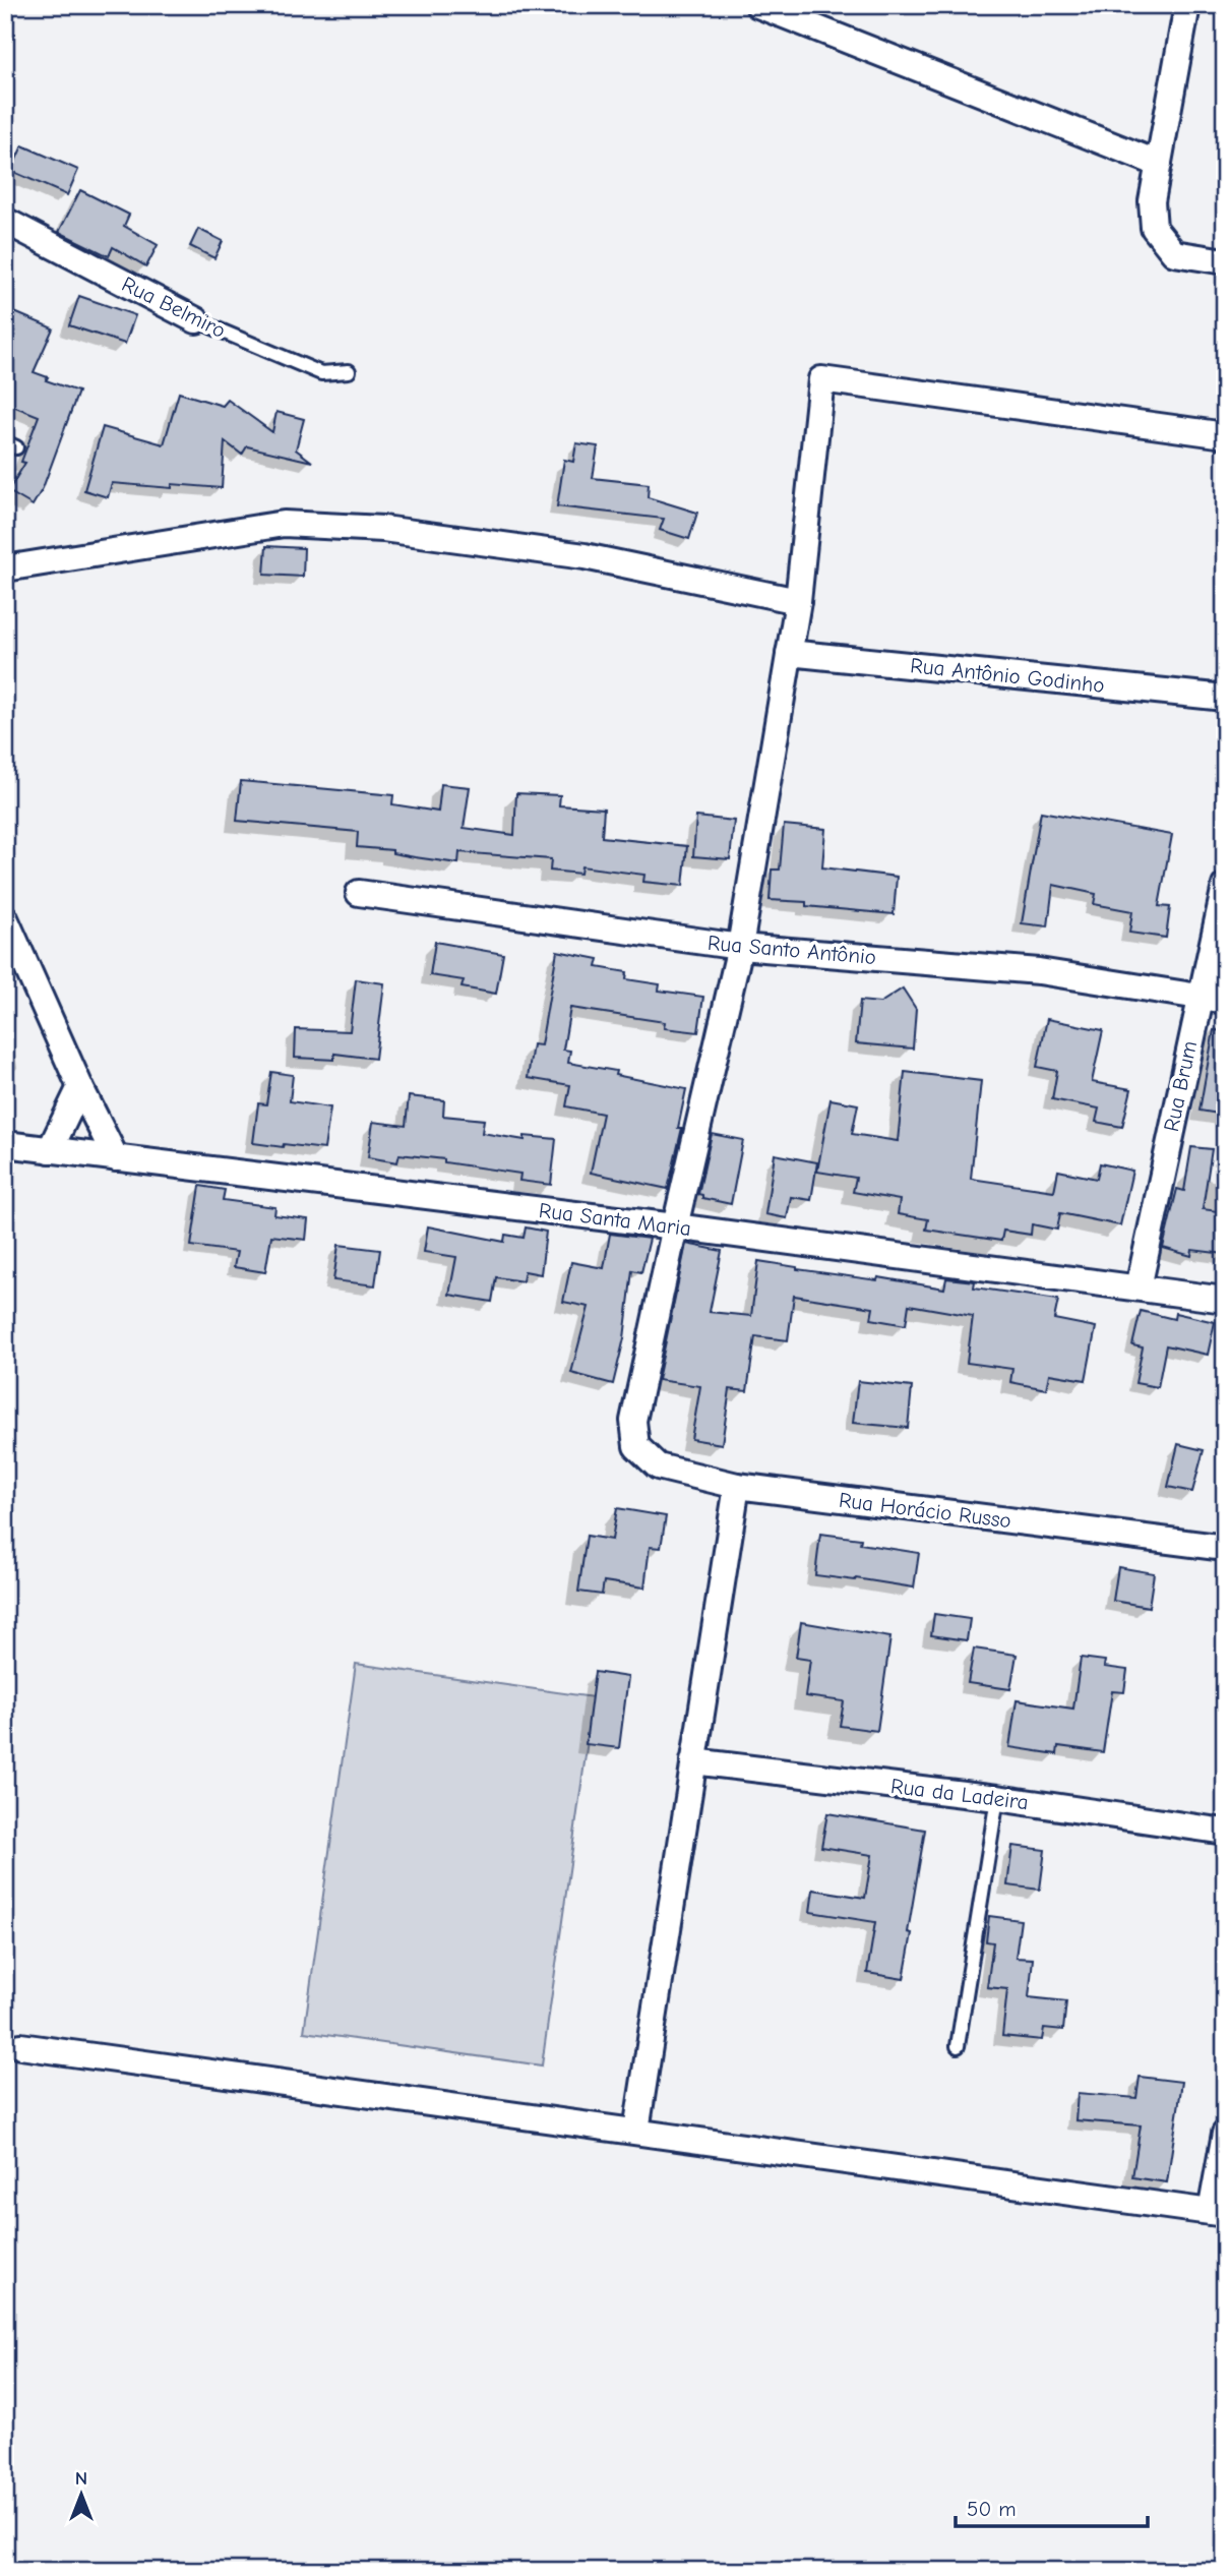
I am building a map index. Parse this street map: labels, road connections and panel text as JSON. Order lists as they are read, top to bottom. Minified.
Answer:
{"streets":{"street":["Rua Belmiro","Rua Antônio Godinho","Rua Santo Antônio","Rua Brum","Rua Santa Maria","Rua Horácio Russo","Rua da Ladeira"]},"crossings":[["Rua Santo Antônio","Rua Brum"],["Rua Brum","Rua Santa Maria"],["Rua Santa Maria","Rua Horácio Russo"]],"scale_bar":"50 m","north":"top"}
